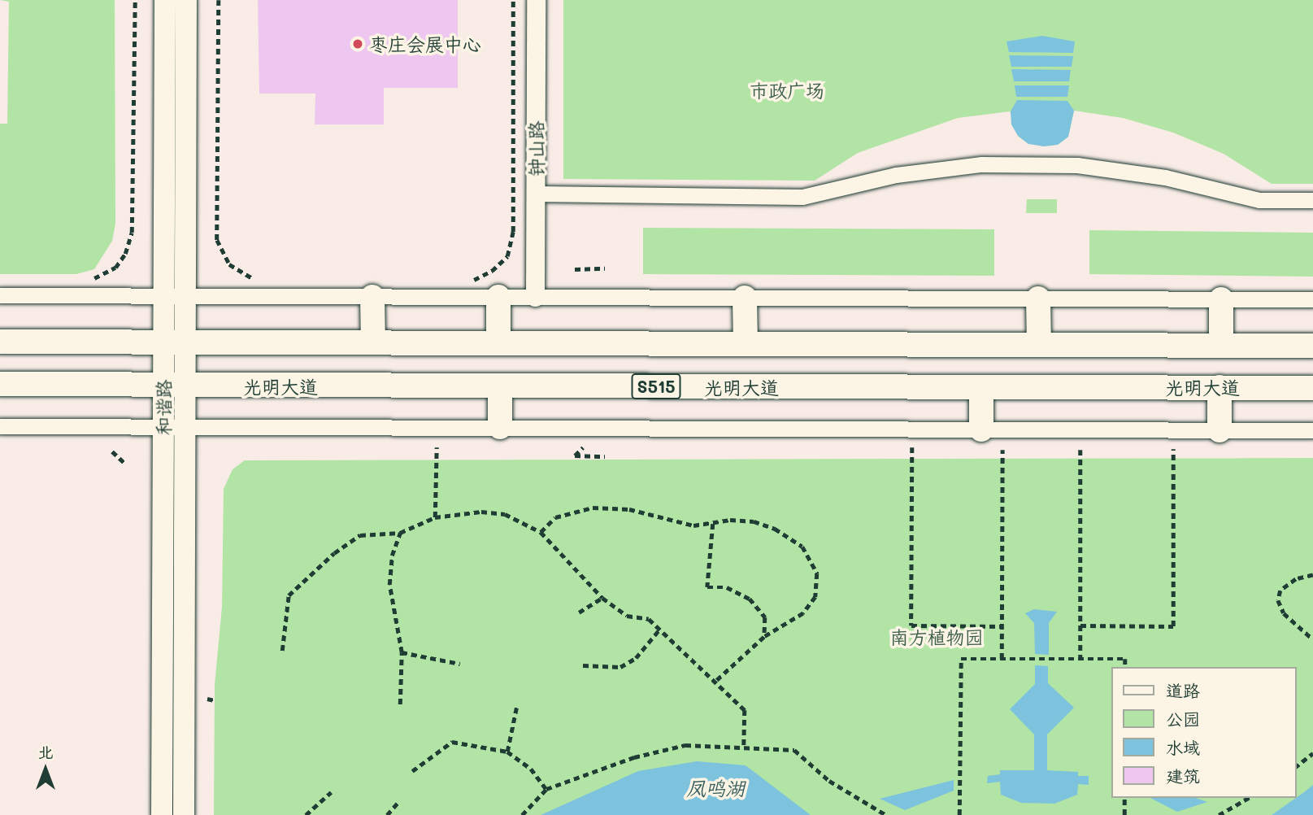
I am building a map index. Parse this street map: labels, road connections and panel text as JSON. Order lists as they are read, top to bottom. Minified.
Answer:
{"streets":{"main road":["光明大道","S515","和谐路"],"street":["钟山路"]},"crossings":[["光明大道","和谐路"],["S515","和谐路"]],"water":["凤鸣湖"],"parks":["市政广场","南方植物园"],"places":["枣庄会展中心"],"legend":["道路","公园","水域","建筑"],"north":"top"}
